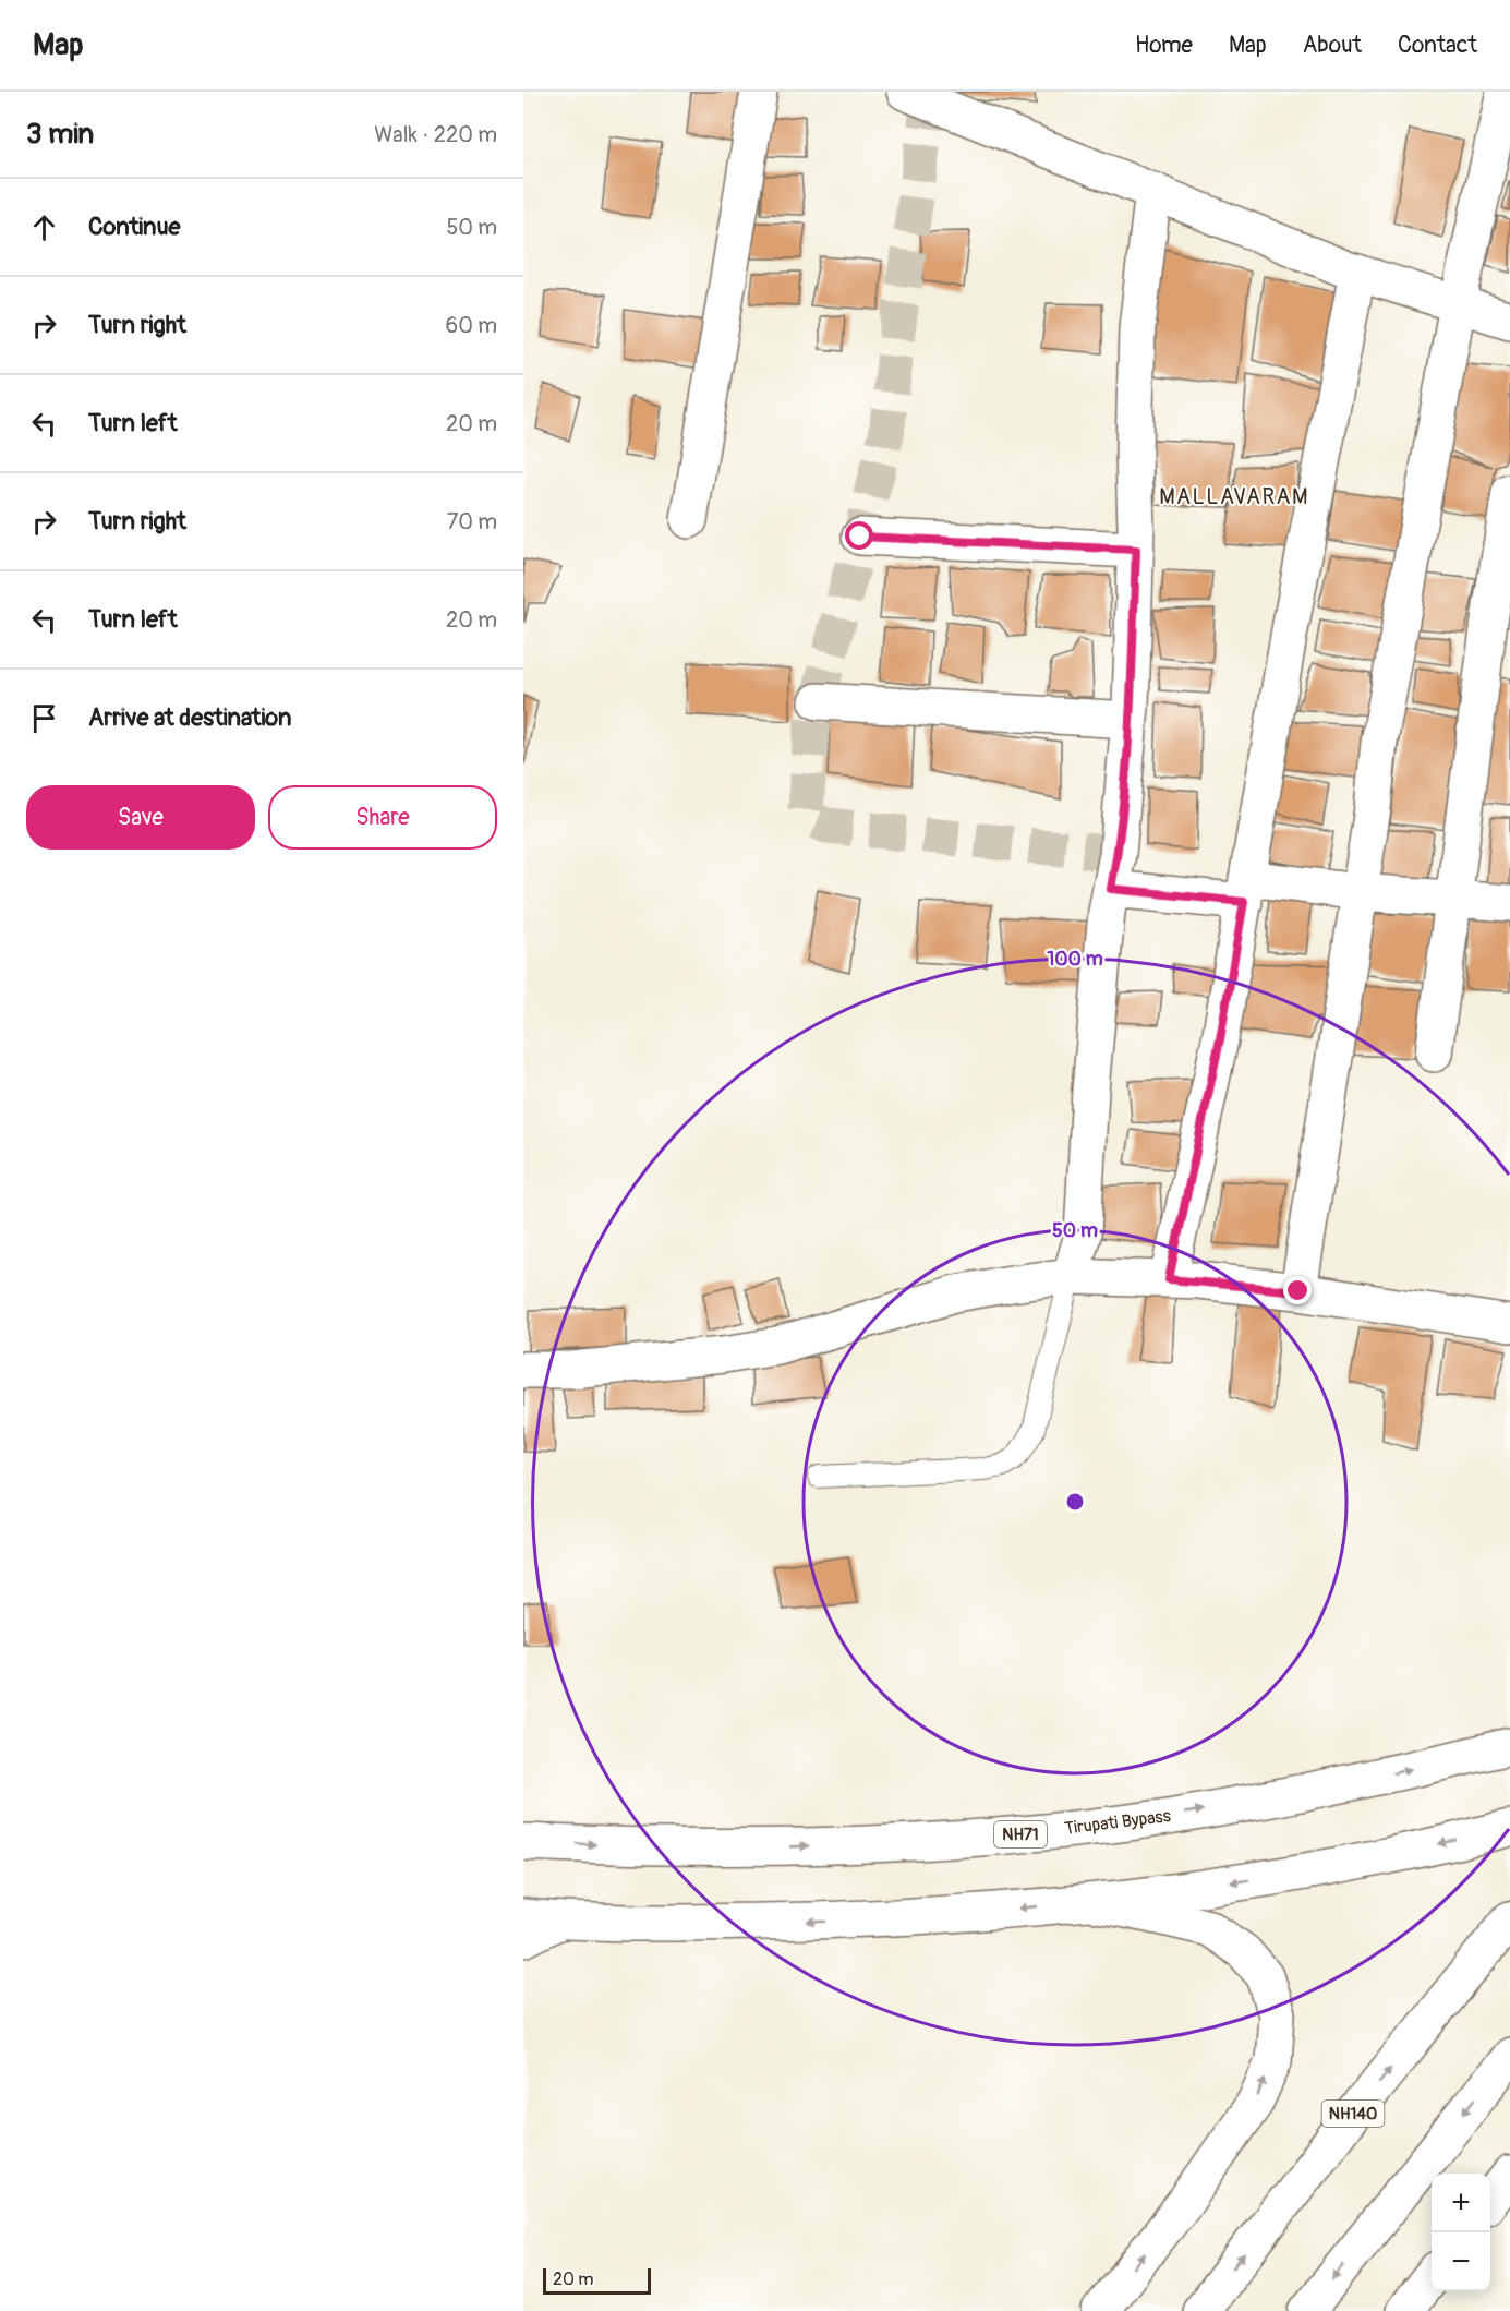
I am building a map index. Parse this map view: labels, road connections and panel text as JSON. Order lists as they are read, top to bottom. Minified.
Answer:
{"streets":{"main road":["Tirupati Bypass","NH71","NH140"]},"districts":["MALLAVARAM"],"scale_bar":"20 m","page":{"header":"Map","nav":["Home","Map","About","Contact"],"heading":["3 min","Walk · 220 m"],"list":[["Continue","50 m"],["Turn right","60 m"],["Turn left","20 m"],["Turn right","70 m"],["Turn left","20 m"],"Arrive at destination"],"buttons":["Save","Share"],"map_buttons":["+","−"],"scale":"20 m"},"rings":["100 m","50 m"]}
